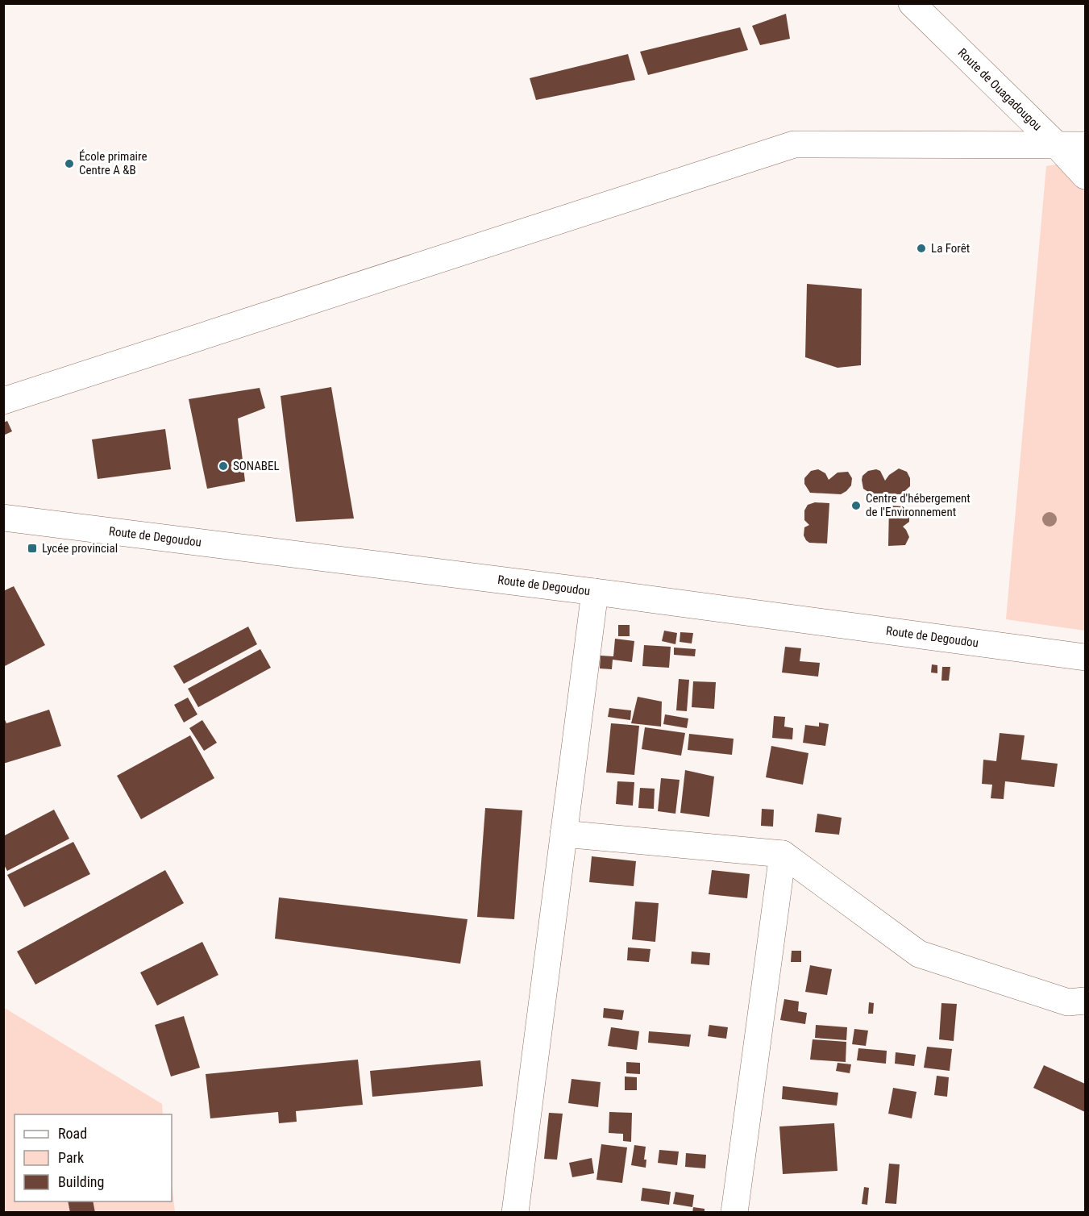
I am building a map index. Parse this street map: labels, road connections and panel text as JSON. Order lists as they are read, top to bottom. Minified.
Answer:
{"streets":{"street":["Route de Ouagadougou","Route de Degoudou"]},"places":{"other":["École primaire Centre A &B","La Forêt","SONABEL","Centre d'hébergement de l'Environnement"],"transit":["Lycée provincial"]},"legend":["Road","Park","Building"]}
